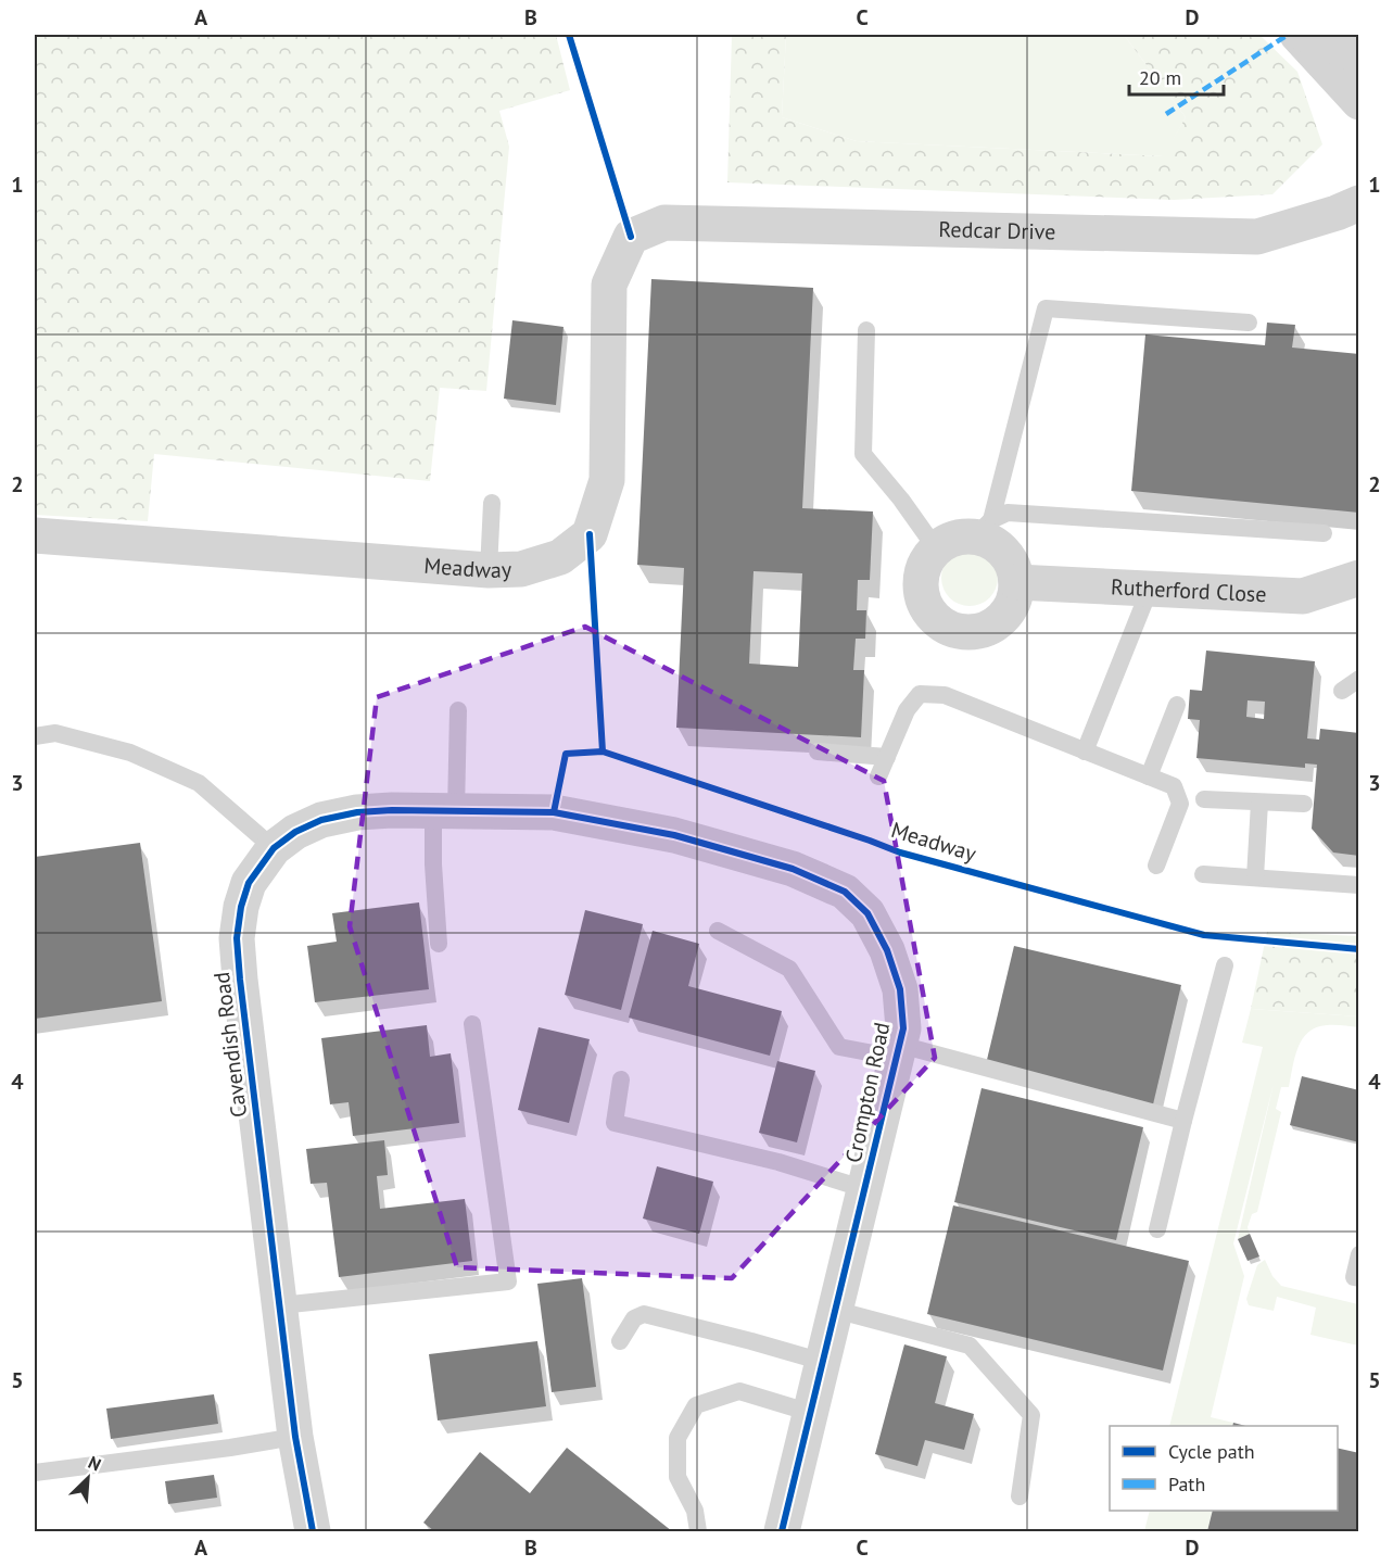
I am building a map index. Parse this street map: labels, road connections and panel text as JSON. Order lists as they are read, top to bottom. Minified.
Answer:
{"streets":{"street":["Redcar Drive","Meadway","Rutherford Close","Cavendish Road","Crompton Road"]},"crossings":[["Redcar Drive","Meadway"],["Cavendish Road","Crompton Road"]],"legend":["Cycle path","Path"],"scale_bar":"20 m","north":"top right","grid":{"columns":["A","B","C","D"],"rows":["1","2","3","4","5"]}}
